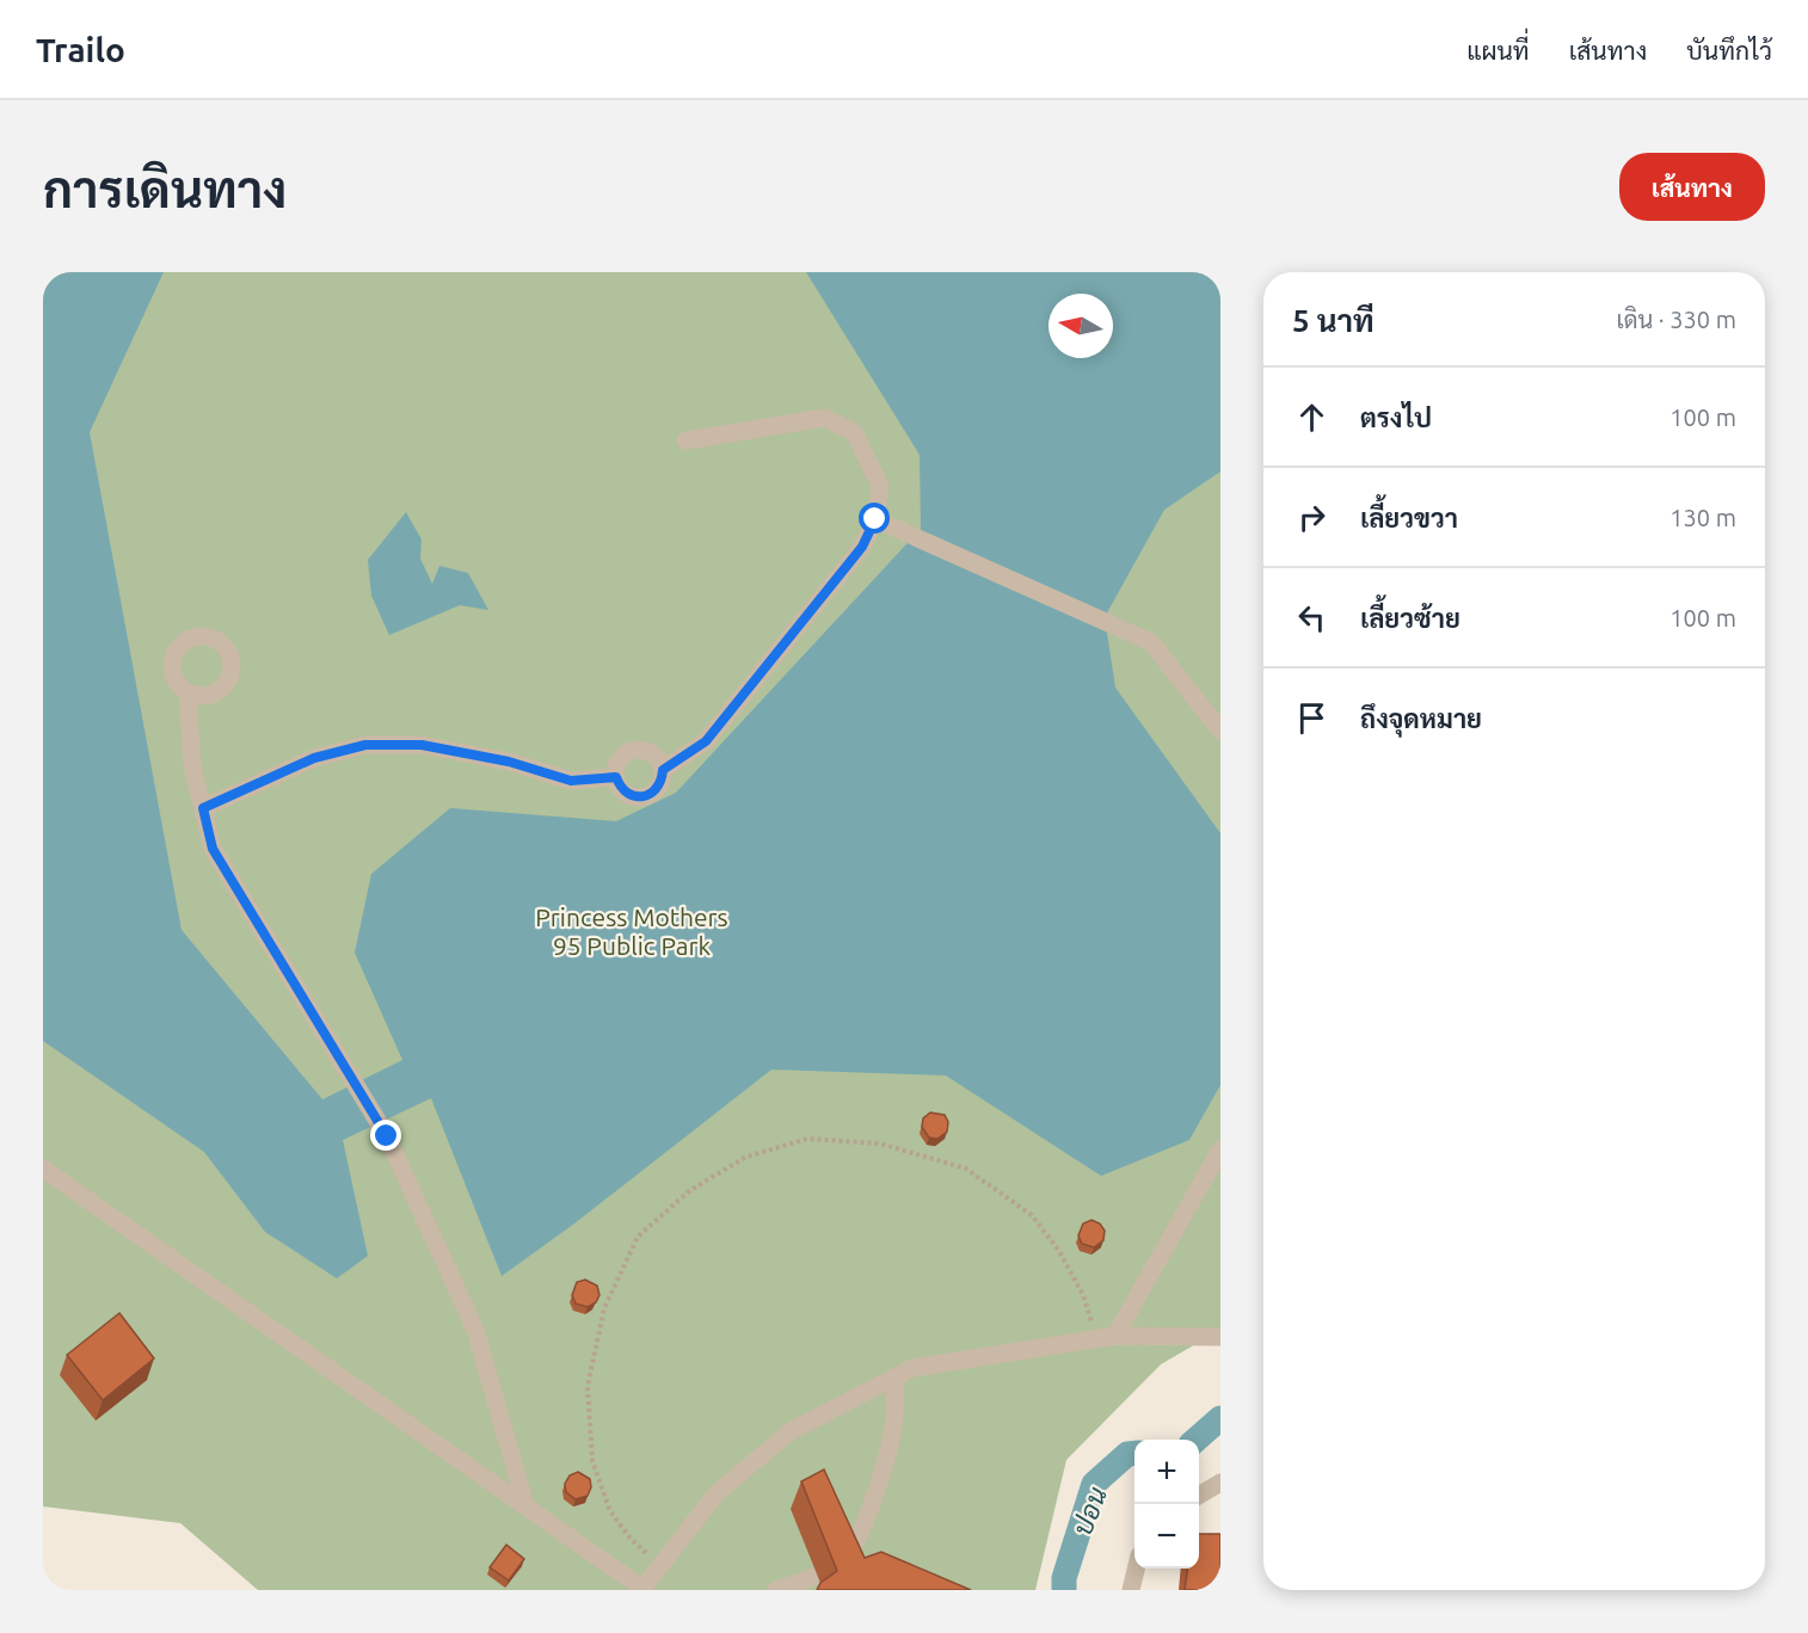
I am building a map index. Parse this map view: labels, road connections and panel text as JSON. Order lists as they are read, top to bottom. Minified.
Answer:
{"water":["ปอน"],"parks":["Princess Mothers 95 Public Park"],"north":"left","page":{"header":"Trailo","nav":["แผนที่","เส้นทาง","บันทึกไว้"],"buttons":"เส้นทาง","title":"การเดินทาง","heading":["5 นาที","เดิน · 330 m"],"list":[["ตรงไป","100 m"],["เลี้ยวขวา","130 m"],["เลี้ยวซ้าย","100 m"],"ถึงจุดหมาย"],"map_buttons":["+","−"]}}
